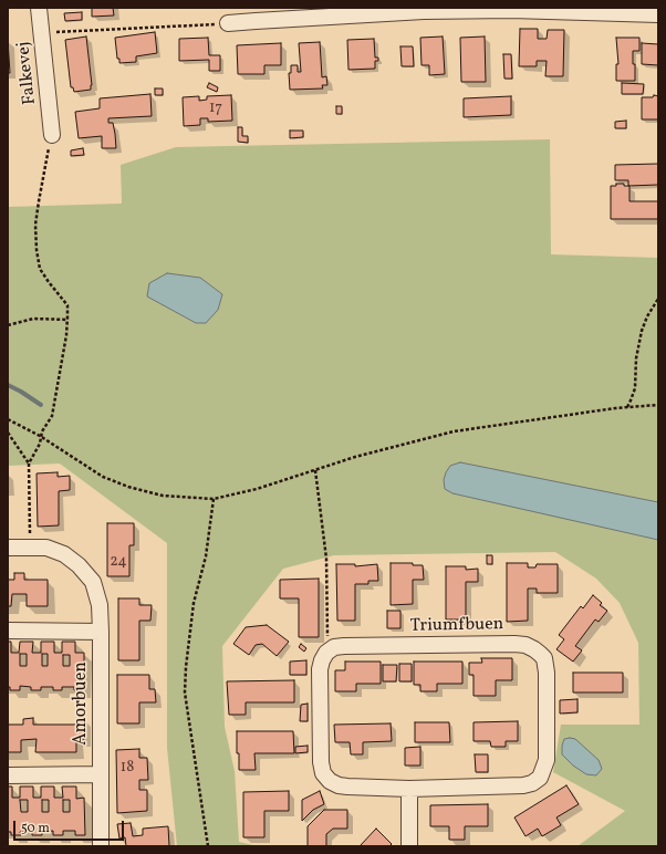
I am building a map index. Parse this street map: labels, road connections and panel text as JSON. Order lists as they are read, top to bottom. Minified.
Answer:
{"streets":{"street":["Falkevej","Triumfbuen","Amorbuen"]},"house_numbers":["17","24","18"],"scale_bar":"50 m"}
